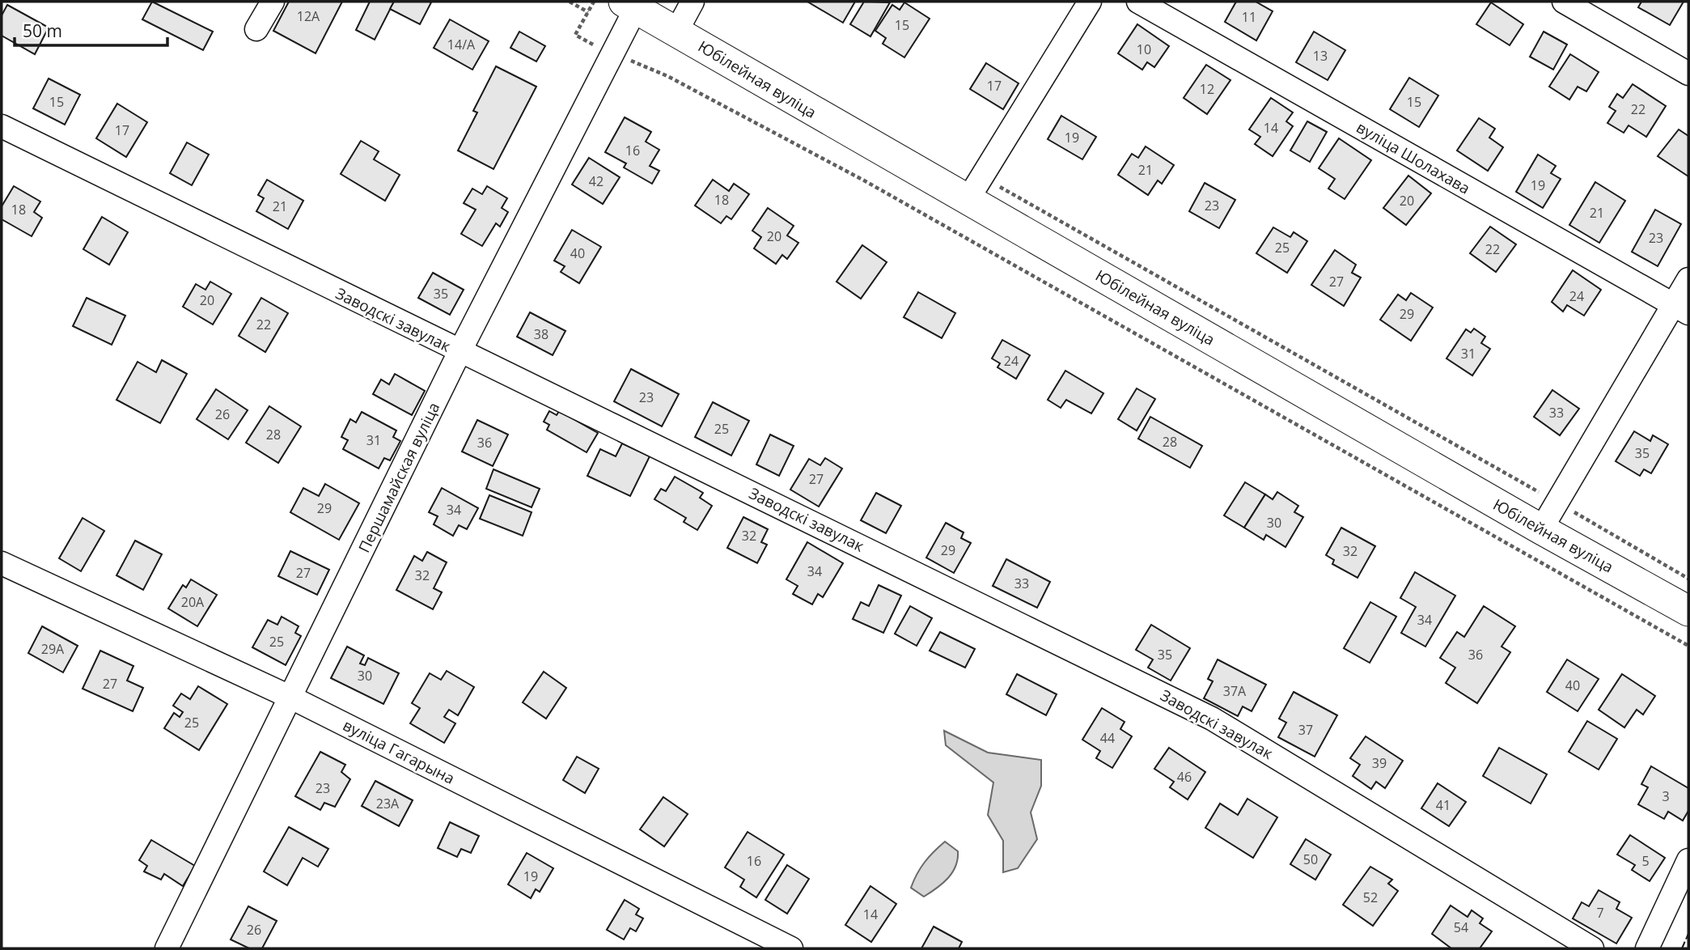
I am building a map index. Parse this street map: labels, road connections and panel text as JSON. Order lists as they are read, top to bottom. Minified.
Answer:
{"streets":{"main road":["Юбілейная вуліца"],"street":["вуліца Шолахава","Заводскі завулак","Першамайская вуліца","вуліца Гагарына"]},"crossings":[["Юбілейная вуліца","Першамайская вуліца"],["Заводскі завулак","Першамайская вуліца"],["Першамайская вуліца","вуліца Гагарына"]],"house_numbers":["12А","11","15","14/А","10","13","17","12","15","15","22","14","17","19","16","21","42","19","18","20","23","21","18","21","20","23","25","22","40","27","35","24","20","29","22","38","31","24","23","33","26","25","28","31","28","36","35","27","29","34","30","32","29","32","34","27","32","33","20А","34","25","29А","35","36","30","27","40","37А","25","37","44","39","46","23","3","23А","41","50","16","5","19","52","7","14","54","26"],"scale_bar":"50 m"}
